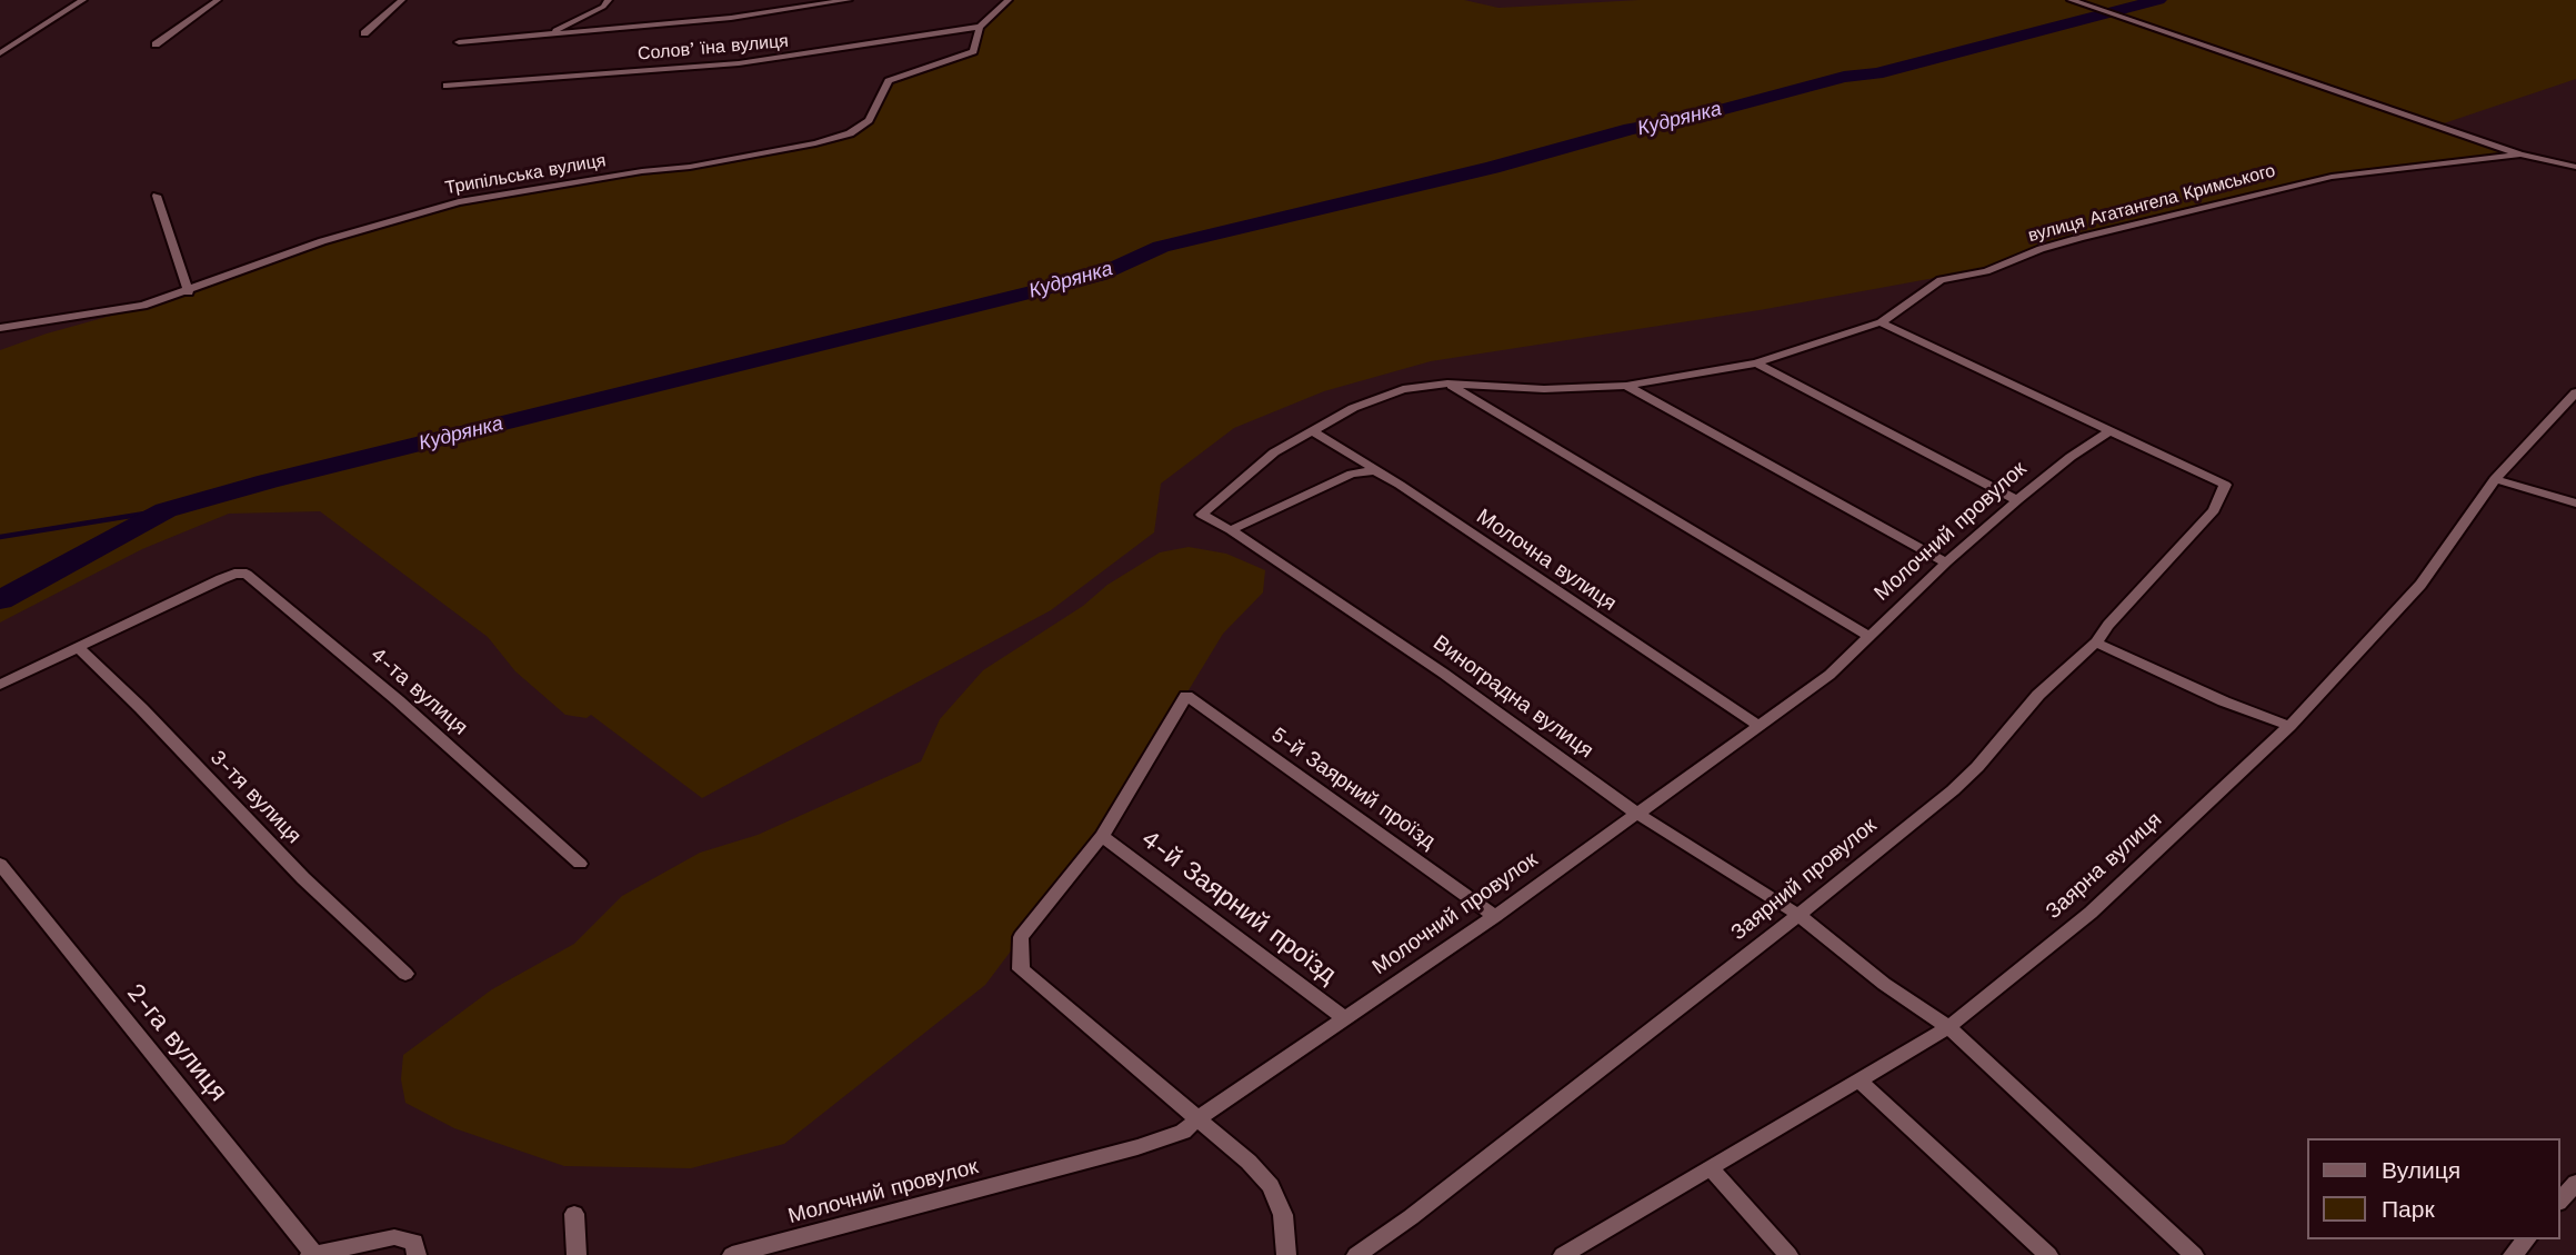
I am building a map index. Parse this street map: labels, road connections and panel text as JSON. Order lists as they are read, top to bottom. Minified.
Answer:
{"streets":{"street":["Соловʼїна вулиця","Трипільська вулиця","вулиця Агатангела Кримського","Молочний провулок","Молочна вулиця","4-та вулиця","Виноградна вулиця","5-й Заярний проїзд","3-тя вулиця","Заярна вулиця","Заярний провулок","4-й Заярний проїзд","2-га вулиця"]},"crossings":[["Соловʼїна вулиця","Трипільська вулиця"],["вулиця Агатангела Кримського","Молочна вулиця"],["вулиця Агатангела Кримського","Виноградна вулиця"],["Молочний провулок","Молочна вулиця"],["Молочний провулок","Виноградна вулиця"],["Молочний провулок","5-й Заярний проїзд"],["Молочний провулок","Заярний провулок"],["Молочний провулок","4-й Заярний проїзд"],["4-та вулиця","3-тя вулиця"],["Виноградна вулиця","Заярна вулиця"],["Виноградна вулиця","Заярний провулок"],["5-й Заярний проїзд","4-й Заярний проїзд"]],"water":["Кудрянка"],"legend":["Вулиця","Парк"]}
